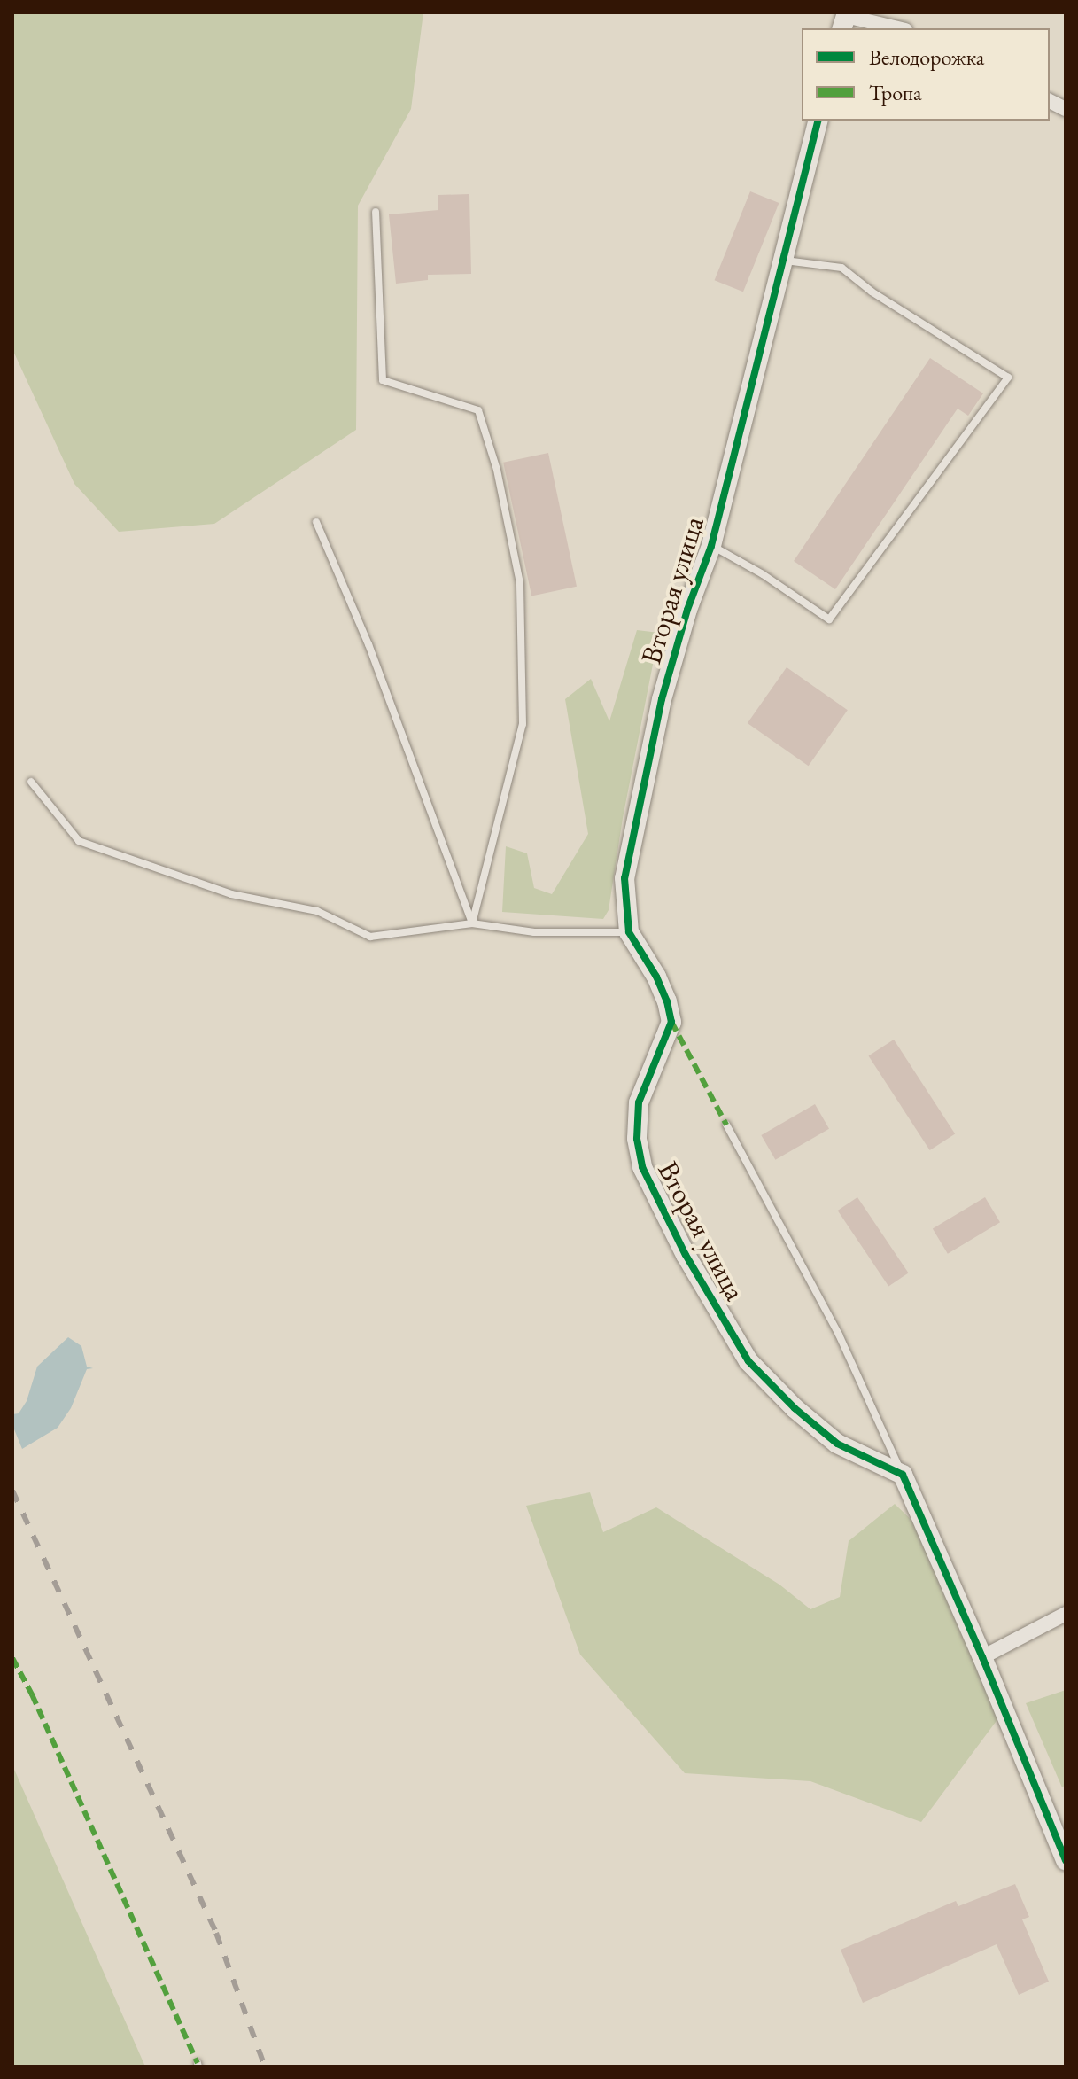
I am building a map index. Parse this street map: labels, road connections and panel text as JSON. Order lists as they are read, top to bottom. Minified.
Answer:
{"streets":{"street":["Вторая улица"]},"legend":["Велодорожка","Тропа"]}
